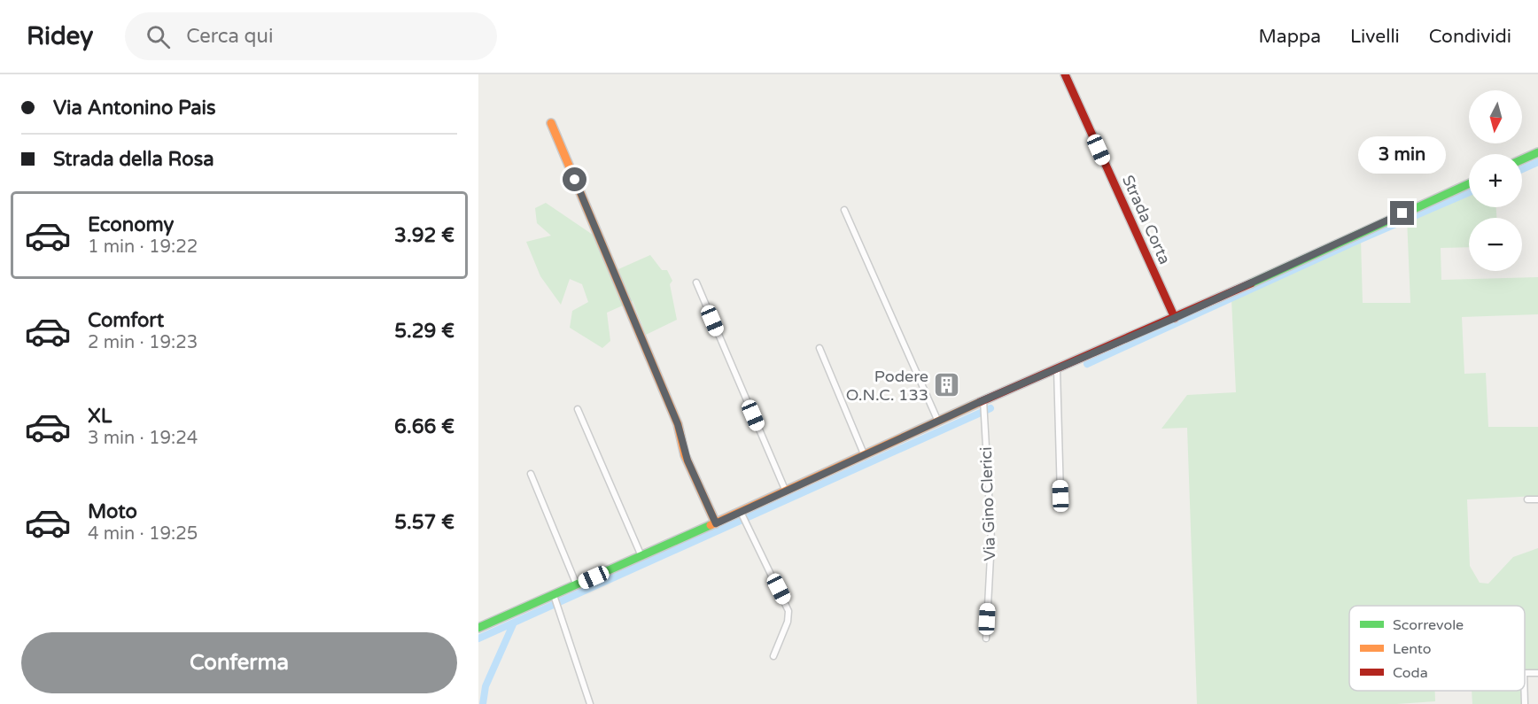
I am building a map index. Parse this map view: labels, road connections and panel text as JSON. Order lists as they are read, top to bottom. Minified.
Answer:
{"streets":{"street":["Strada Corta","Via Gino Clerici"]},"places":{"building":["Podere O.N.C. 133"]},"legend":["Scorrevole","Lento","Coda"],"north":"bottom","page":{"header":"Ridey","search":"Cerca qui","nav":["Mappa","Livelli","Condividi"],"banner":["Via Antonino Pais","Strada della Rosa"],"map_buttons":["+","−"],"bubble":"3 min","list":[{"name":"Economy","note":"1 min · 19:22","value":"3.92 €"},{"name":"Comfort","note":"2 min · 19:23","value":"5.29 €"},{"name":"XL","note":"3 min · 19:24","value":"6.66 €"},{"name":"Moto","note":"4 min · 19:25","value":"5.57 €"}],"buttons":"Conferma"}}
